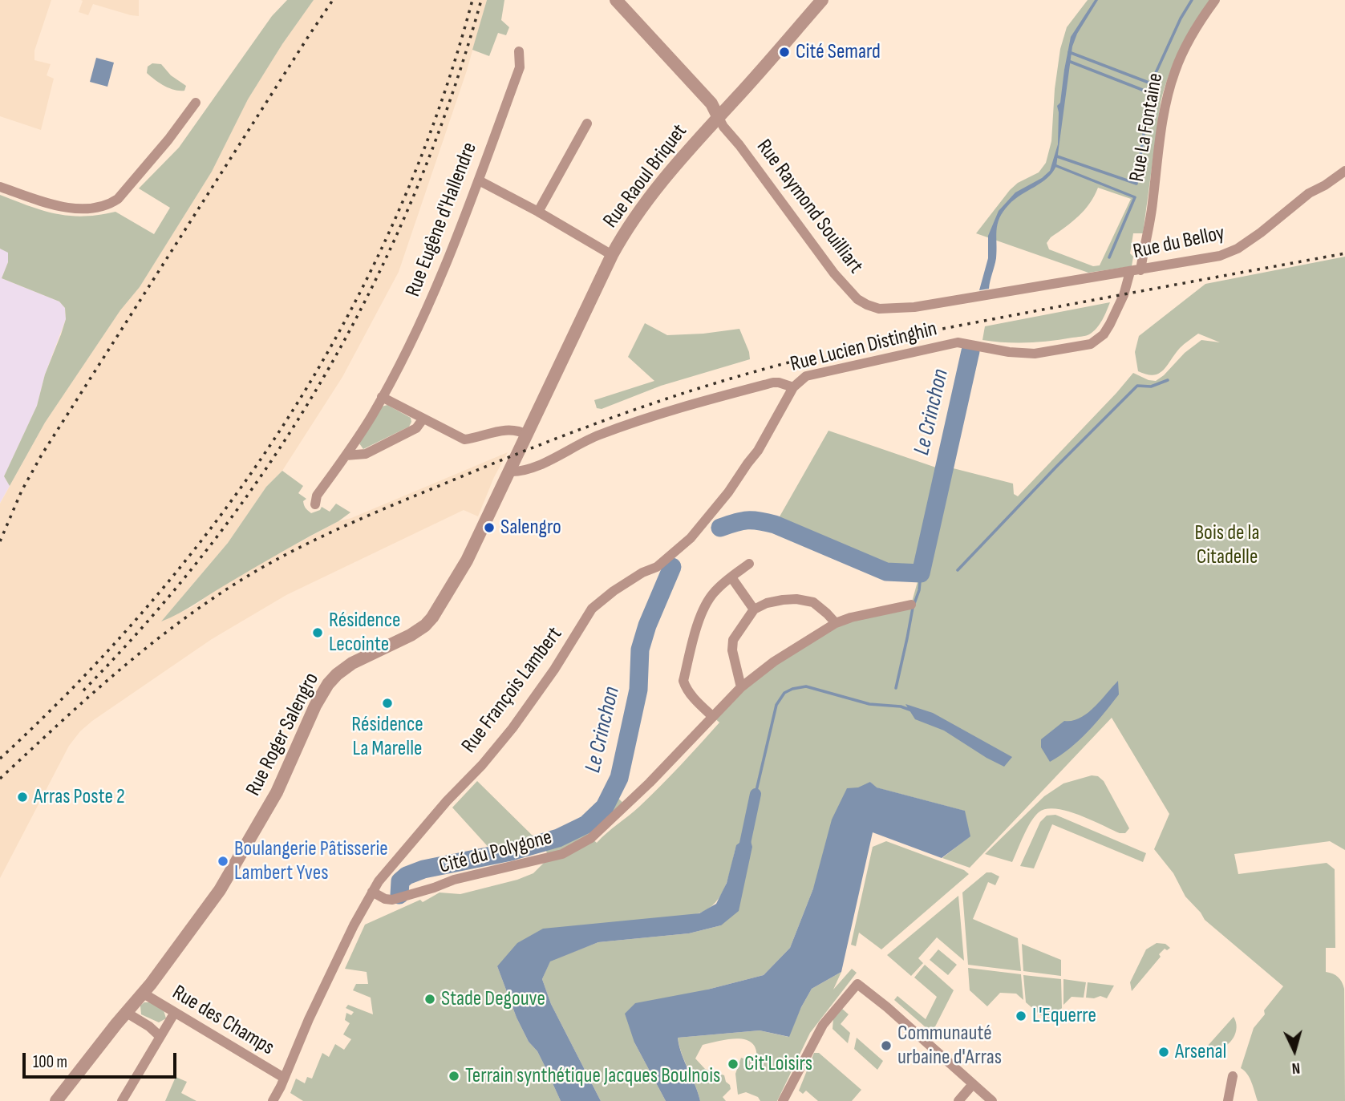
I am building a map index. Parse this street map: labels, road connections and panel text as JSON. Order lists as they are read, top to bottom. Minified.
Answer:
{"streets":{"street":["Rue La Fontaine","Rue Raoul Briquet","Rue Raymond Souilliart","Rue Eugène d'Hallendre","Rue du Belloy","Rue Lucien Distinghin","Rue François Lambert","Rue Roger Salengro","Cité du Polygone","Rue des Champs"]},"crossings":[["Rue La Fontaine","Rue du Belloy"],["Rue La Fontaine","Rue Lucien Distinghin"],["Rue Raoul Briquet","Rue Raymond Souilliart"],["Rue Raoul Briquet","Rue Roger Salengro"],["Rue Raymond Souilliart","Rue du Belloy"],["Rue du Belloy","Rue Lucien Distinghin"],["Rue Lucien Distinghin","Rue François Lambert"],["Rue Lucien Distinghin","Rue Roger Salengro"],["Rue François Lambert","Cité du Polygone"],["Rue François Lambert","Rue des Champs"],["Rue Roger Salengro","Rue des Champs"]],"water":["Le Crinchon"],"parks":["Bois de la Citadelle"],"places":["Cité Semard","Salengro","Résidence Lecointe","Résidence La Marelle","Arras Poste 2","Boulangerie Pâtisserie Lambert Yves","Stade Degouve","L'Equerre","Communauté urbaine d'Arras","Arsenal","Cit'Loisirs","Terrain synthétique Jacques Boulnois"],"scale_bar":"100 m","north":"bottom"}
